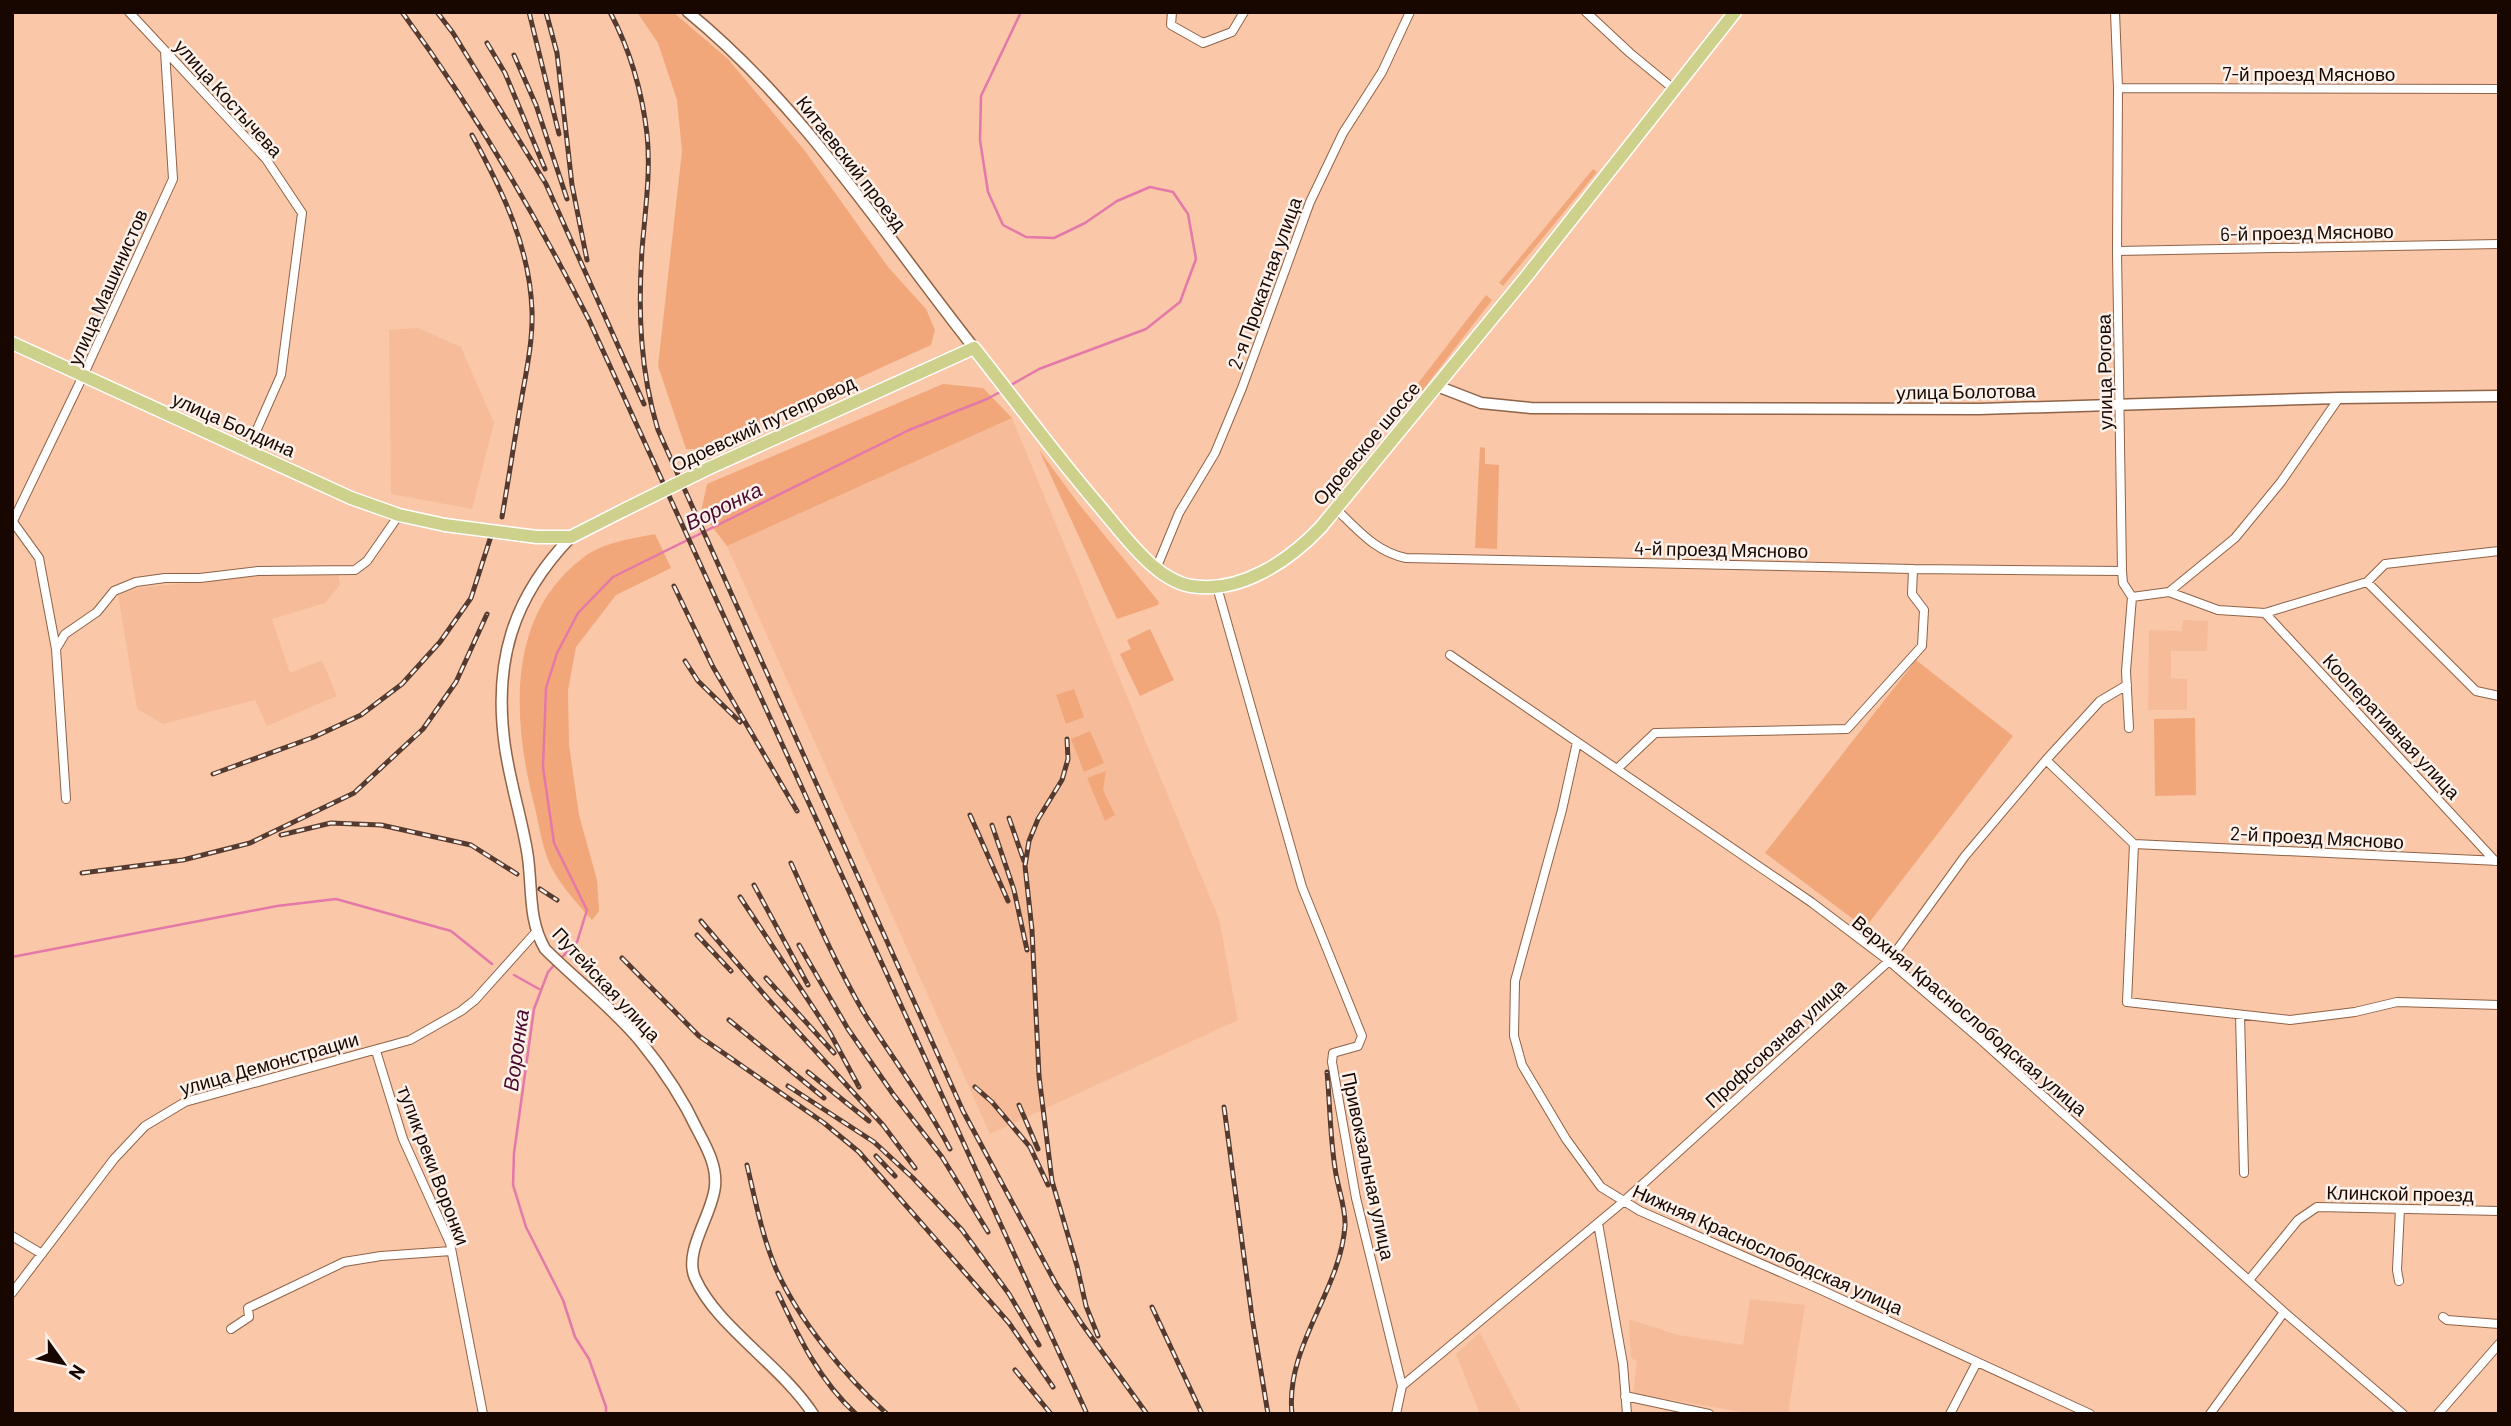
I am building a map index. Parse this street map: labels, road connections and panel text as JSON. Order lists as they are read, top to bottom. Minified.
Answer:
{"streets":{"main road":["Одоевский путепровод","улица Болдина","Одоевское шоссе"],"street":["7-й проезд Мясново","улица Костычева","Китаевский проезд","6-й проезд Мясново","2-я Прокатная улица","улица Машинистов","улица Рогова","улица Болотова","4-й проезд Мясново","Кооперативная улица","2-й проезд Мясново","Путейская улица","Верхняя Краснослободская улица","Профсоюзная улица","улица Демонстрации","тупик реки Воронки","Привокзальная улица","Клинской проезд","Нижняя Краснослободская улица"]},"crossings":[["7-й проезд Мясново","улица Рогова"],["улица Костычева","улица Машинистов"],["улица Костычева","улица Болдина"],["Китаевский проезд","Одоевский путепровод"],["Китаевский проезд","Одоевское шоссе"],["6-й проезд Мясново","улица Рогова"],["2-я Прокатная улица","Одоевское шоссе"],["улица Машинистов","улица Болдина"],["улица Рогова","улица Болотова"],["улица Рогова","4-й проезд Мясново"],["улица Рогова","Профсоюзная улица"],["улица Болотова","Одоевское шоссе"],["Одоевский путепровод","улица Болдина"],["Одоевский путепровод","Одоевское шоссе"],["Одоевское шоссе","4-й проезд Мясново"],["Одоевское шоссе","Привокзальная улица"],["Кооперативная улица","2-й проезд Мясново"],["Путейская улица","улица Демонстрации"],["Верхняя Краснослободская улица","Профсоюзная улица"],["Верхняя Краснослободская улица","Клинской проезд"],["Верхняя Краснослободская улица","Нижняя Краснослободская улица"],["Профсоюзная улица","Привокзальная улица"],["Профсоюзная улица","Нижняя Краснослободская улица"],["улица Демонстрации","тупик реки Воронки"]],"water":["Воронка"],"north":"bottom right"}
